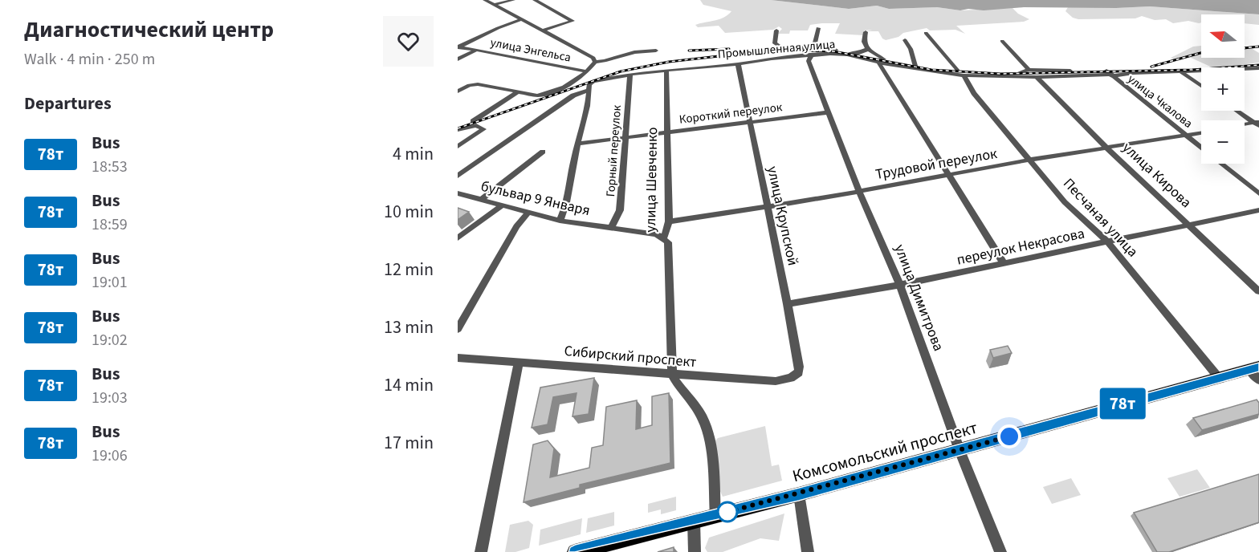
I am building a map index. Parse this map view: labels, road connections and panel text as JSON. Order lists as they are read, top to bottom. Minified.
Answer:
{"streets":{"main road":["Комсомольский проспект"],"street":["Промышленная улица","улица Энгельса","улица Чкалова","Короткий переулок","Горный переулок","Трудовой переулок","улица Кирова","улица Шевченко","бульвар 9 Января","улица Крупской","Песчаная улица","переулок Некрасова","улица Димитрова","Сибирский проспект"]},"crossings":[["Промышленная улица","улица Чкалова"],["Промышленная улица","Горный переулок"],["Промышленная улица","улица Шевченко"],["Промышленная улица","улица Крупской"],["Промышленная улица","Песчаная улица"],["Промышленная улица","улица Димитрова"],["улица Чкалова","Трудовой переулок"],["Короткий переулок","Горный переулок"],["Короткий переулок","улица Шевченко"],["Короткий переулок","улица Крупской"],["Короткий переулок","улица Димитрова"],["Горный переулок","бульвар 9 Января"],["Трудовой переулок","улица Кирова"],["Трудовой переулок","улица Шевченко"],["Трудовой переулок","улица Крупской"],["Трудовой переулок","Песчаная улица"],["Трудовой переулок","улица Димитрова"],["улица Кирова","переулок Некрасова"],["улица Шевченко","бульвар 9 Января"],["улица Шевченко","Сибирский проспект"],["улица Крупской","переулок Некрасова"],["улица Крупской","Сибирский проспект"],["Песчаная улица","переулок Некрасова"],["Песчаная улица","Комсомольский проспект"],["переулок Некрасова","улица Димитрова"],["улица Димитрова","Комсомольский проспект"]],"lines":["bus line 78т"],"north":"left","page":{"heading":[["Диагностический центр","Walk · 4 min · 250 m"],"Departures"],"on_map":"78т","map_buttons":["+","−"],"list":[{"mark":"78т","name":"Bus","note":"18:53","value":"4 min"},{"mark":"78т","name":"Bus","note":"18:59","value":"10 min"},{"mark":"78т","name":"Bus","note":"19:01","value":"12 min"},{"mark":"78т","name":"Bus","note":"19:02","value":"13 min"},{"mark":"78т","name":"Bus","note":"19:03","value":"14 min"},{"mark":"78т","name":"Bus","note":"19:06","value":"17 min"}]}}
